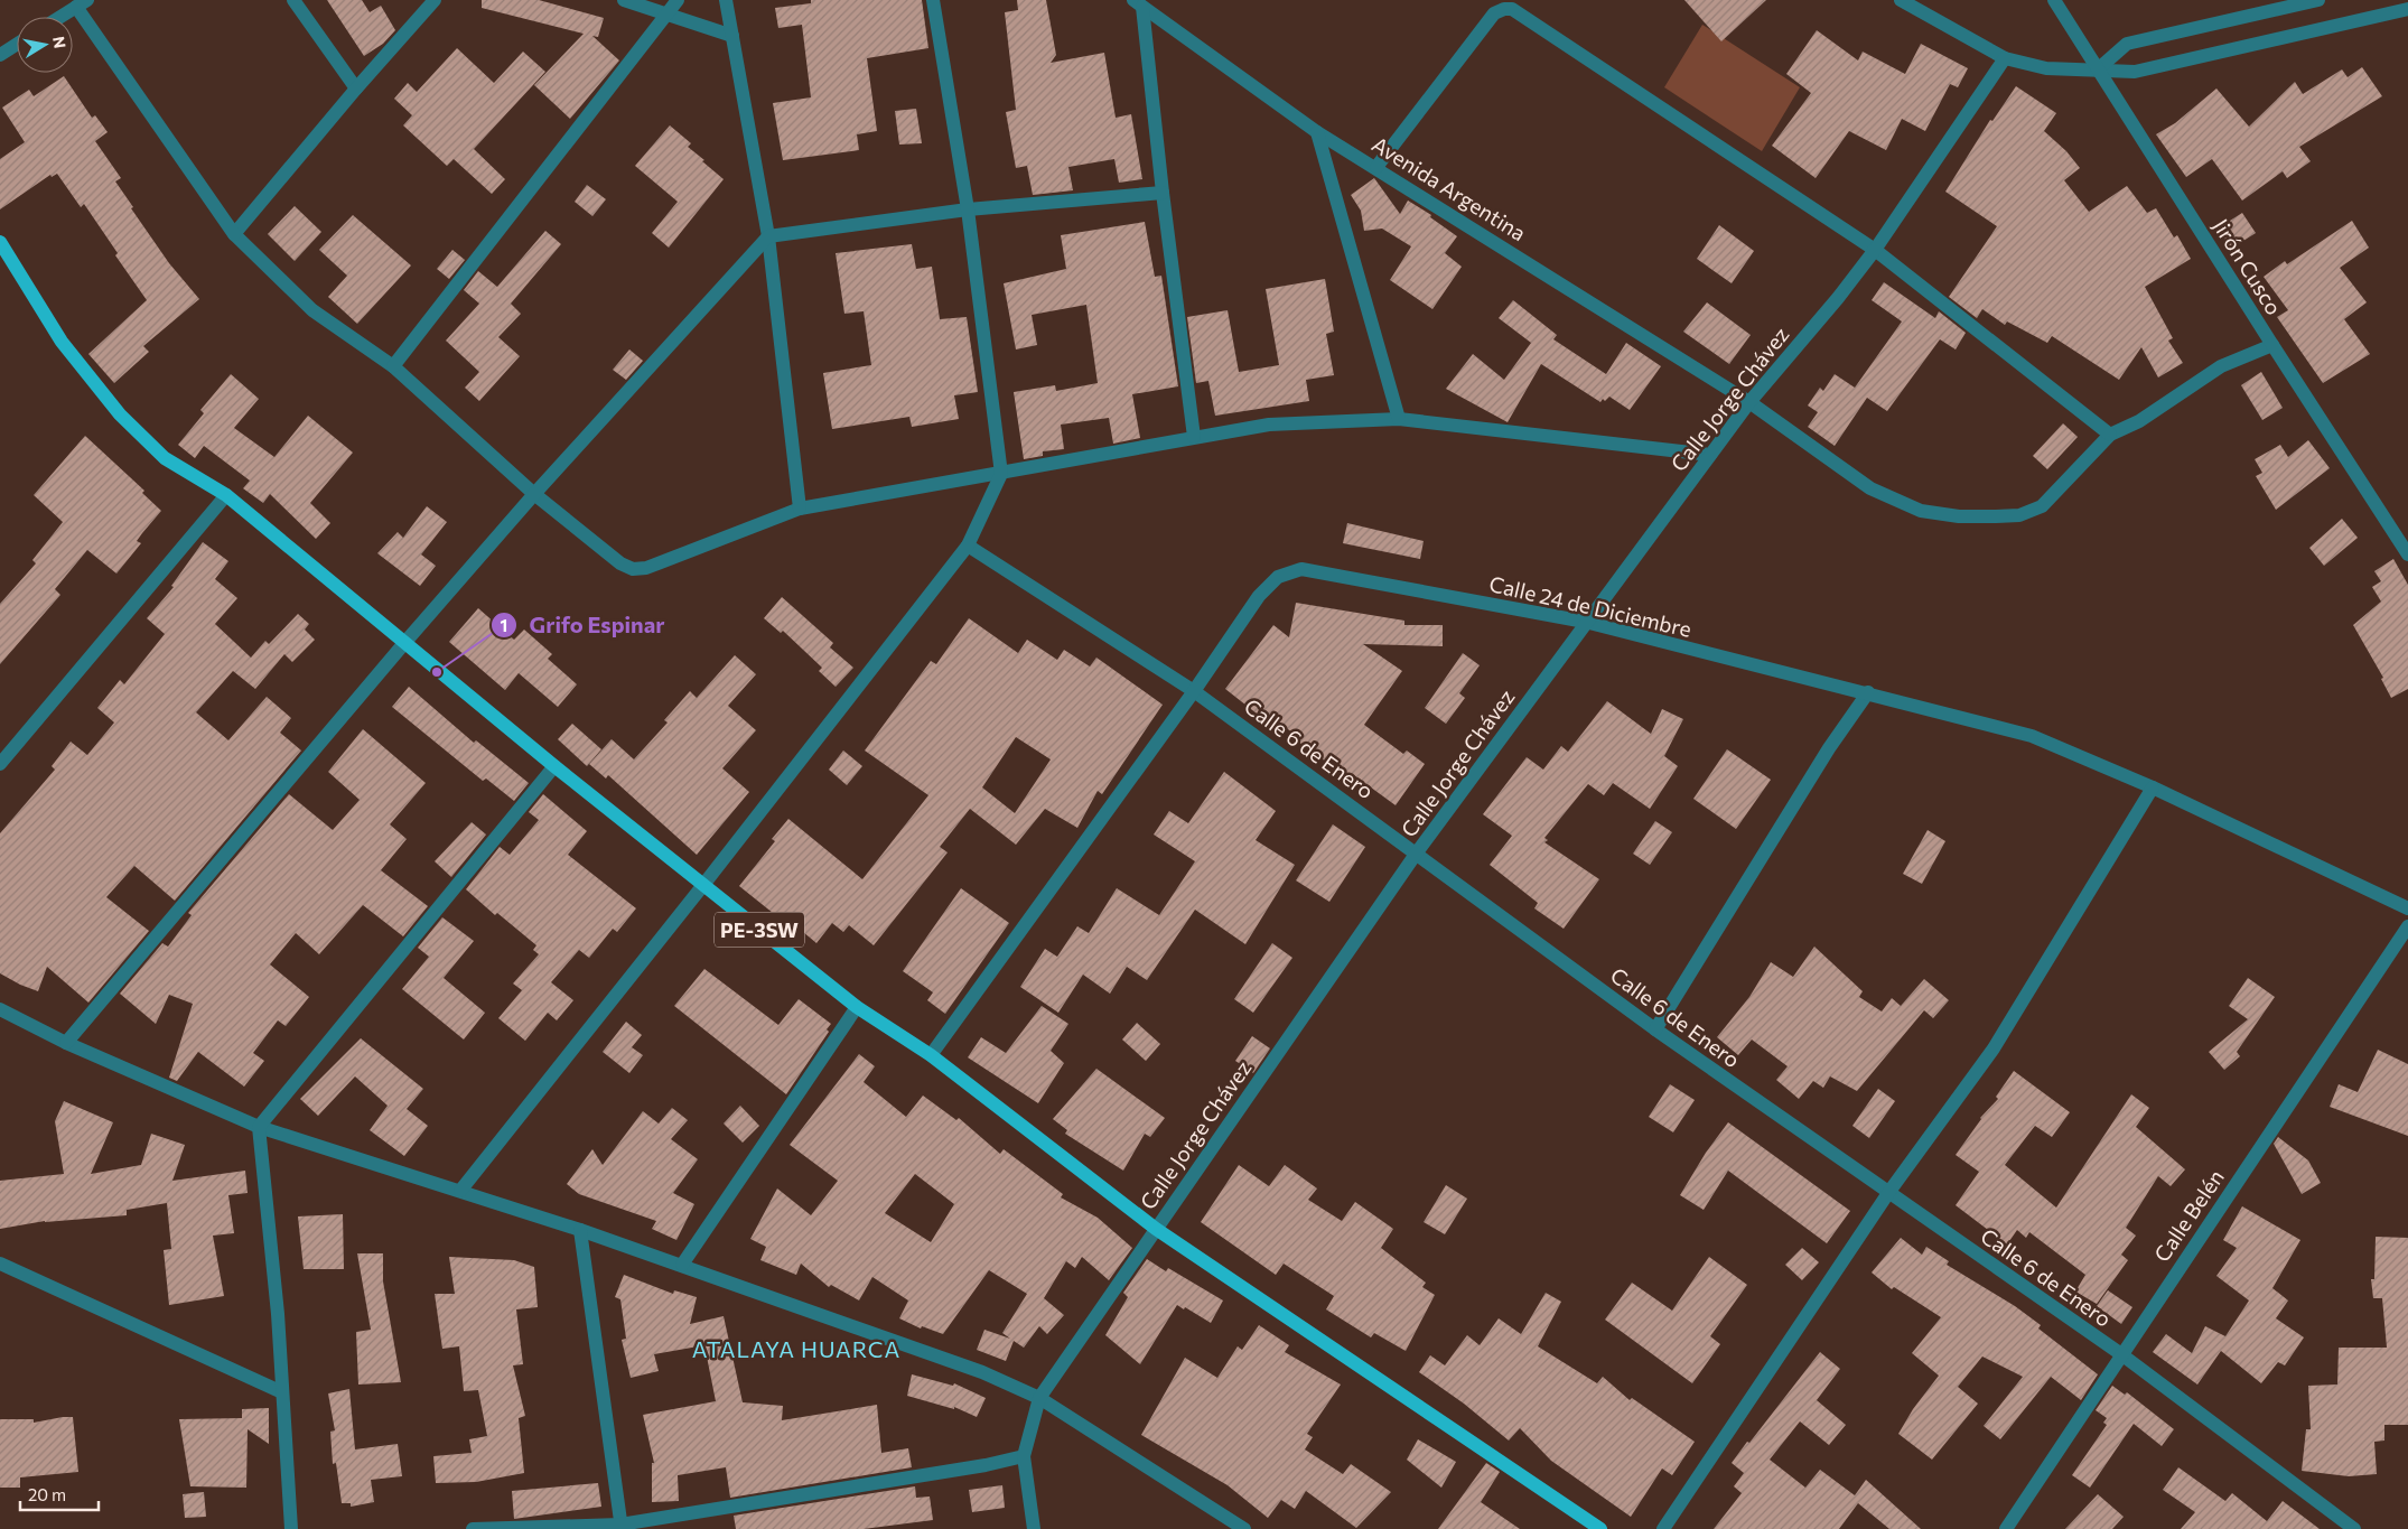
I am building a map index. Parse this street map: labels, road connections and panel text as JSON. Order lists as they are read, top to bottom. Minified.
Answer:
{"streets":{"main road":["PE-3SW"],"street":["Avenida Argentina","Jirón Cusco","Calle Jorge Chávez","Calle 24 de Diciembre","Calle 6 de Enero","Calle Belén"]},"crossings":[["Avenida Argentina","Calle Jorge Chávez"],["Calle Jorge Chávez","Calle 24 de Diciembre"],["Calle Jorge Chávez","Calle 6 de Enero"],["Calle Jorge Chávez","PE-3SW"],["Calle 24 de Diciembre","Calle 6 de Enero"],["Calle 6 de Enero","Calle Belén"]],"districts":["ATALAYA HUARCA"],"places":["Grifo Espinar"],"scale_bar":"20 m","north":"right"}
